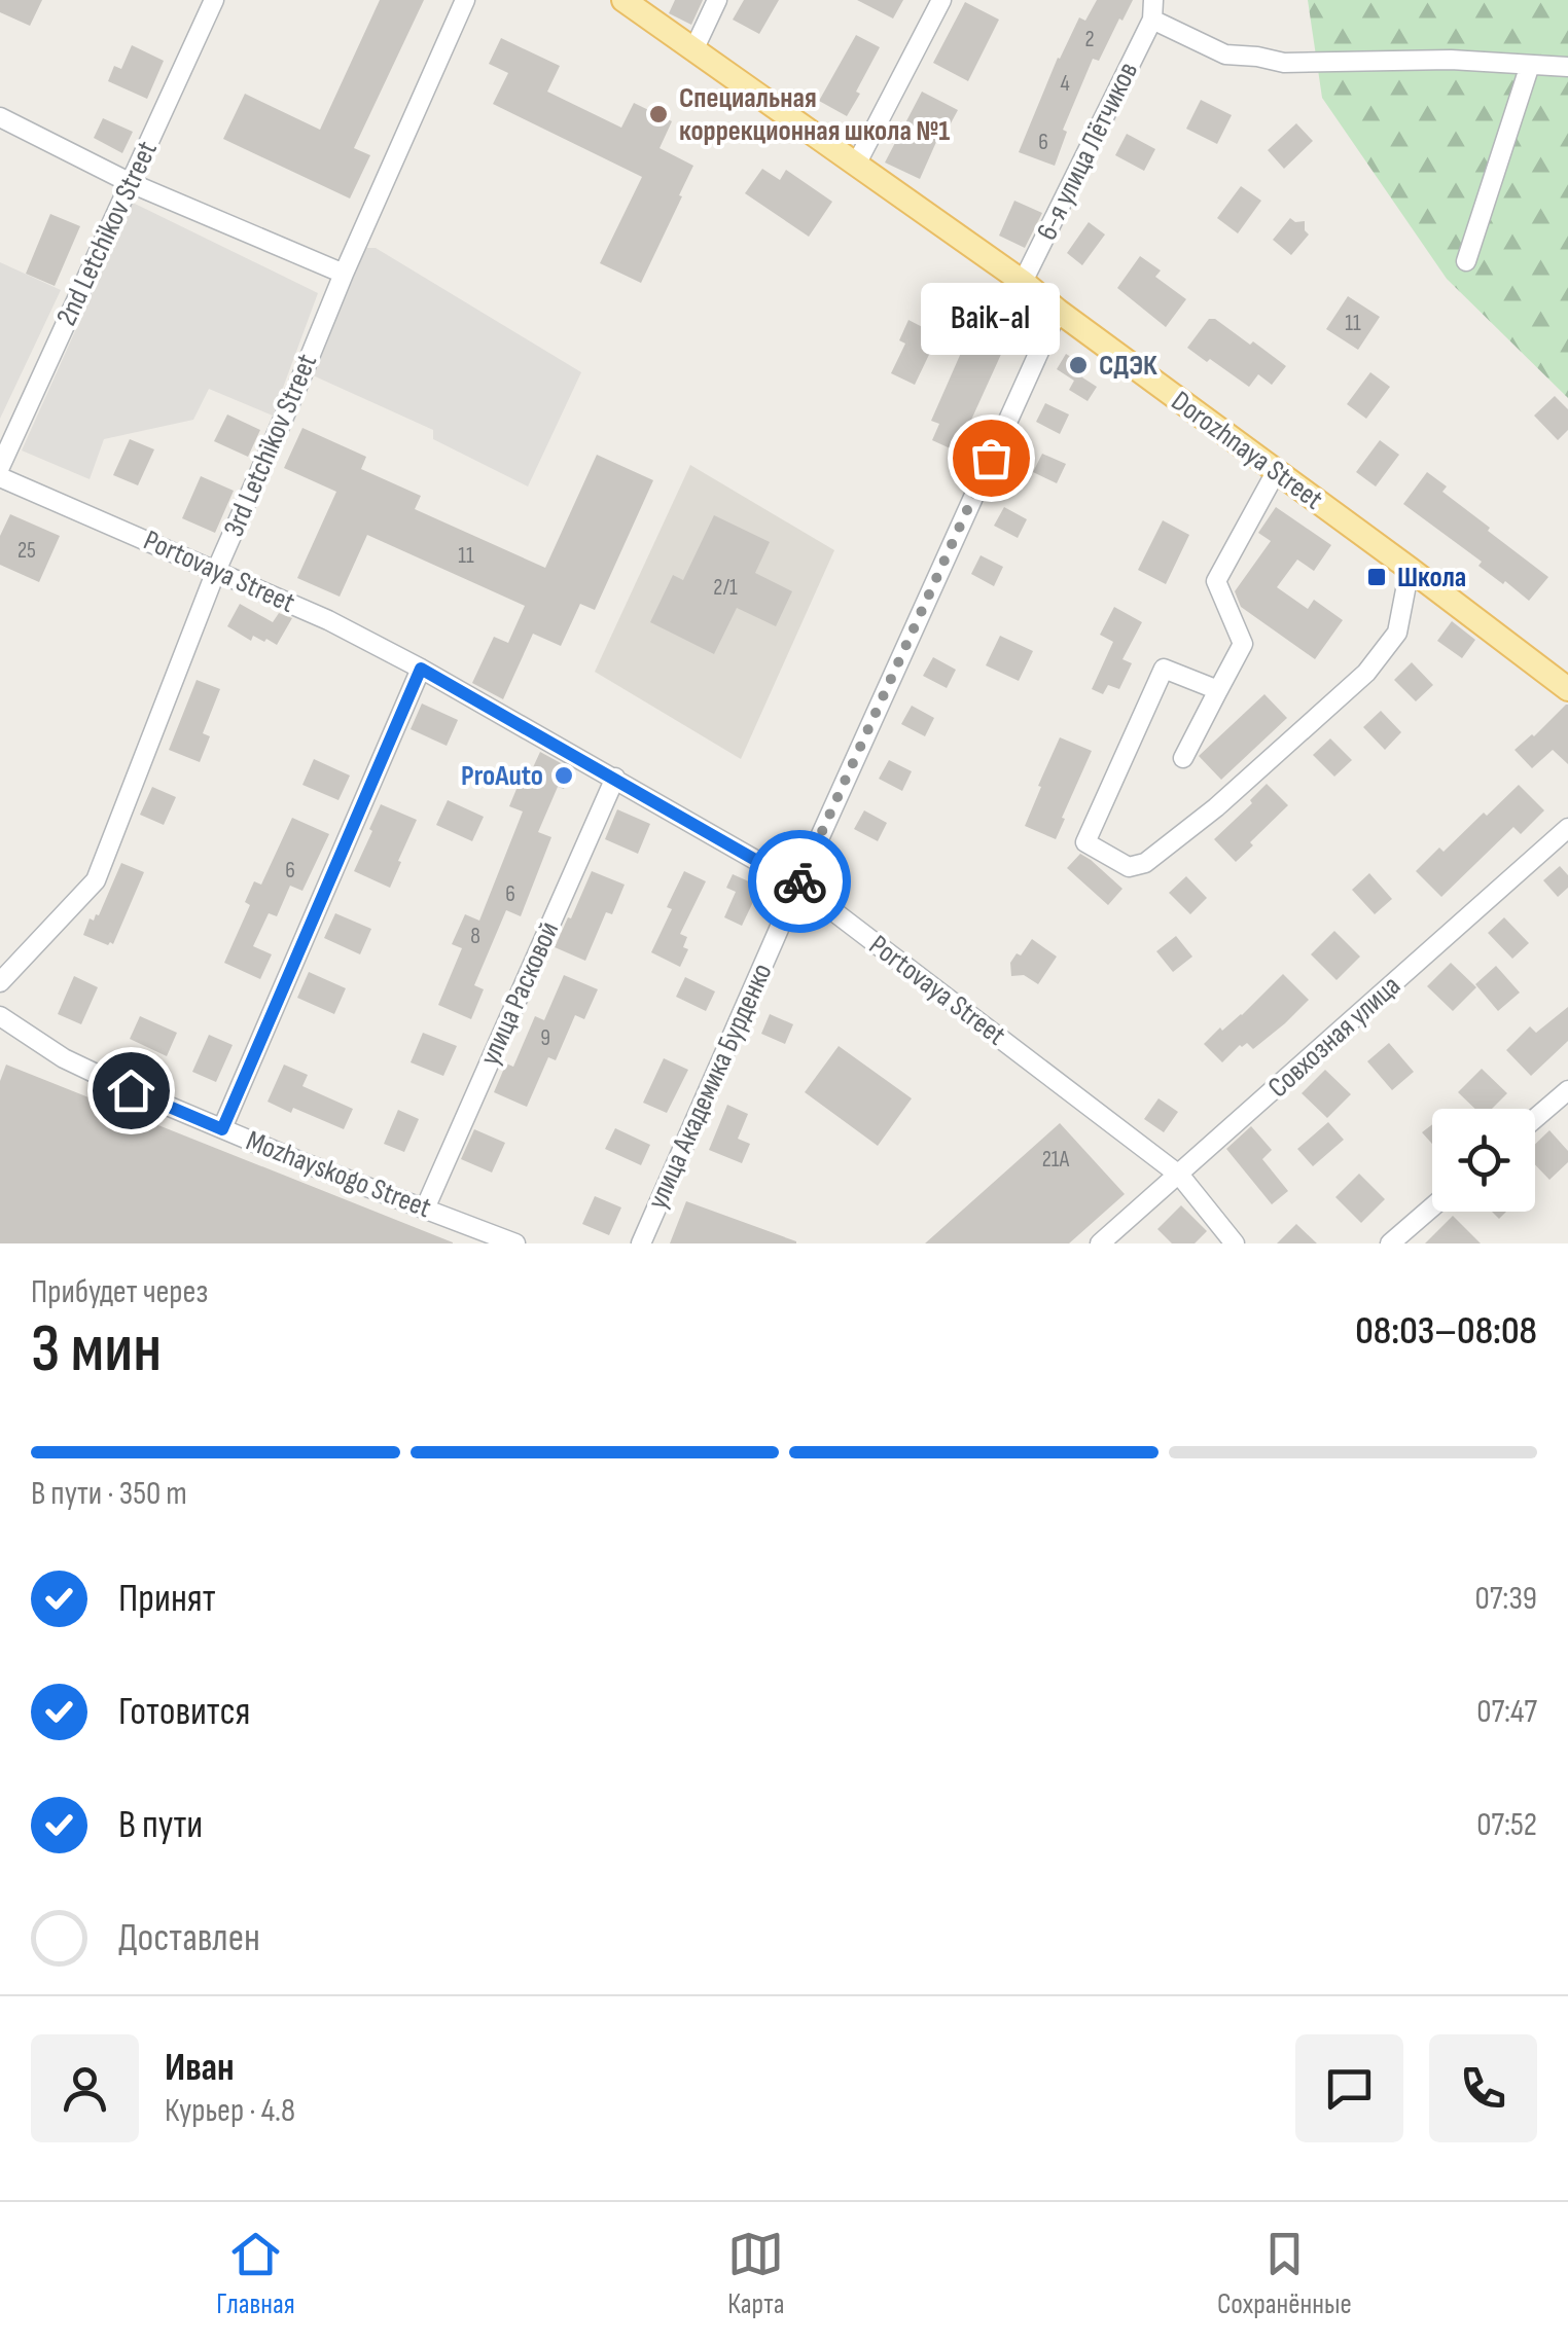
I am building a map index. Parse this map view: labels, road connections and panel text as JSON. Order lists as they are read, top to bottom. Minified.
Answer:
{"streets":{"main road":["Dorozhnaya Street"],"street":["6-я улица Лётчиков","2nd Letchikov Street","3rd Letchikov Street","Portovaya Street","улица Расковой","Совхозная улица","улица Академика Бурденко","Mozhayskogo Street"]},"crossings":[["6-я улица Лётчиков","Dorozhnaya Street"],["3rd Letchikov Street","Portovaya Street"],["Dorozhnaya Street","улица Академика Бурденко"],["Portovaya Street","улица Расковой"],["Portovaya Street","Совхозная улица"],["Portovaya Street","улица Академика Бурденко"],["улица Расковой","Mozhayskogo Street"]],"places":{"other":["Специальная коррекционная школа №1","СДЭК","Baik-al","ProAuto"],"transit":["Школа"]},"house_numbers":["2","4","6","11","25","11","2/1","6","6","8","9","21А"],"page":{"bubble":"Baik-al","heading":["3 мин","Прибудет через","08:03–08:08"],"panel":["Иван","Курьер · 4.8"],"bar":"В пути · 350 m","list":[["Принят","07:39"],["Готовится","07:47"],["В пути","07:52"],"Доставлен"],"tabs":["Главная","Карта","Сохранённые"]}}
